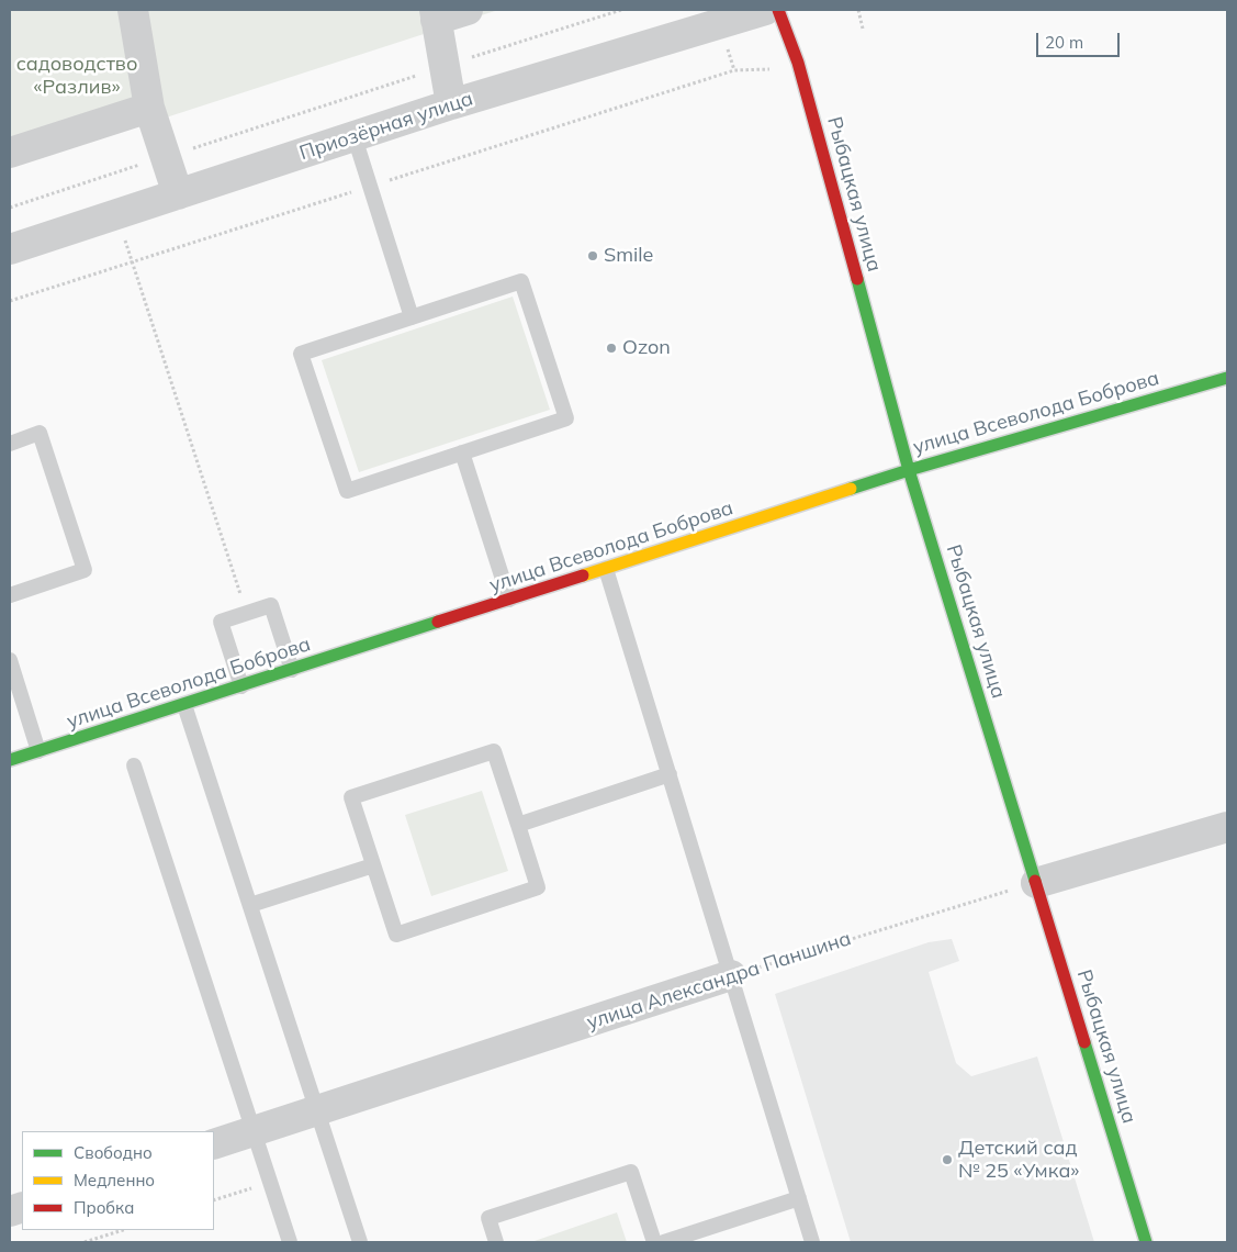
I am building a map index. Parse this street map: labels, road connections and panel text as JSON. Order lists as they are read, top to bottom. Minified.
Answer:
{"streets":{"street":["Приозёрная улица","Рыбацкая улица","улица Всеволода Боброва","улица Александра Паншина"]},"crossings":[["Рыбацкая улица","улица Всеволода Боброва"],["Рыбацкая улица","улица Александра Паншина"]],"parks":["садоводство «Разлив»"],"places":["Smile","Ozon","Детский сад № 25 «Умка»"],"legend":["Свободно","Медленно","Пробка"],"scale_bar":"20 m"}
